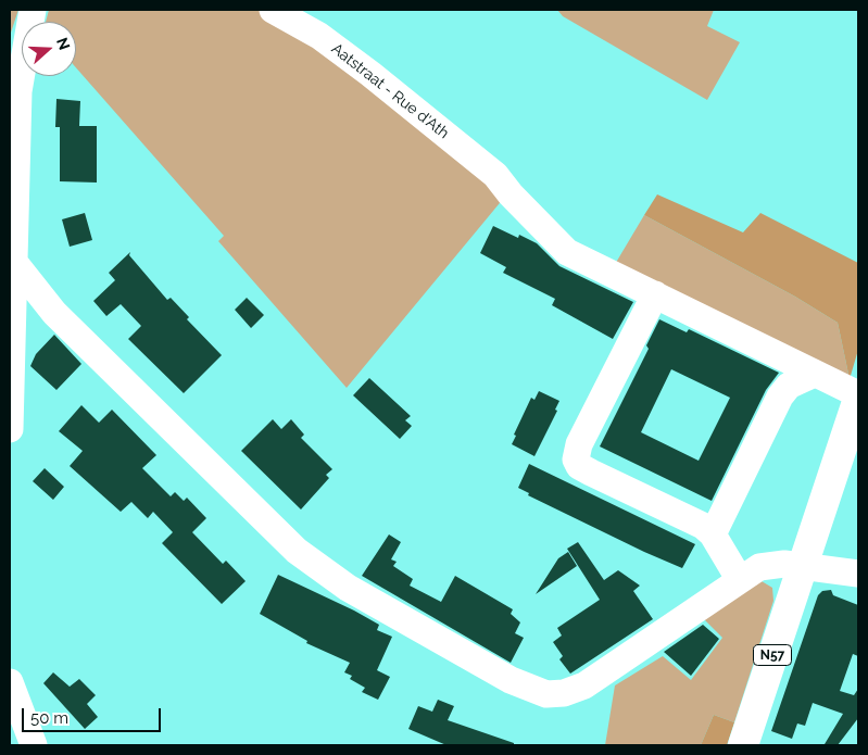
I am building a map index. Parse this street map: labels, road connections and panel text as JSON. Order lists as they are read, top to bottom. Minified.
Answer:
{"streets":{"main road":["N57"],"street":["Aatstraat - Rue d'Ath"]},"scale_bar":"50 m","north":"right"}
